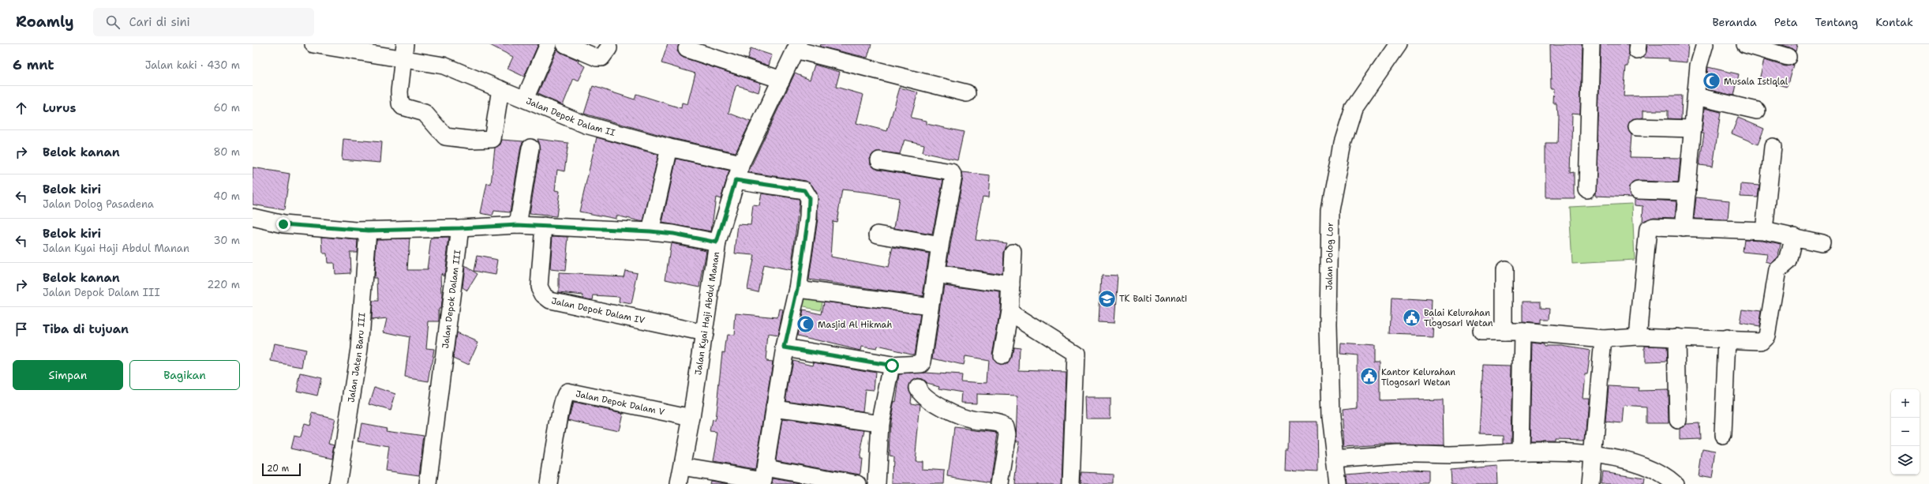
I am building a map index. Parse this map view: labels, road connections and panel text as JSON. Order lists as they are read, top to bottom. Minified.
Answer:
{"streets":{"street":["Jalan Depok Dalam II","Jalan Dolog Lor","Jalan Depok Dalam III","Jalan Depok Dalam IV","Jalan Kyai Haji Abdul Manan","Jalan Jaten Baru III","Jalan Depok Dalam V"]},"crossings":[["Jalan Depok Dalam II","Jalan Kyai Haji Abdul Manan"],["Jalan Depok Dalam IV","Jalan Kyai Haji Abdul Manan"],["Jalan Kyai Haji Abdul Manan","Jalan Depok Dalam V"]],"places":{"mosque":["Musala Istiqlal","Masjid Al Hikmah"],"school or university":["TK Baiti Jannati"],"public building":["Balai Kelurahan Tlogosari Wetan","Kantor Kelurahan Tlogosari Wetan"]},"scale_bar":"20 m","page":{"header":"Roamly","search":"Cari di sini","nav":["Beranda","Peta","Tentang","Kontak"],"heading":["6 mnt","Jalan kaki · 430 m"],"list":[["Lurus","60 m"],["Belok kanan","80 m"],["Belok kiri","Jalan Dolog Pasadena","40 m"],["Belok kiri","Jalan Kyai Haji Abdul Manan","30 m"],["Belok kanan","Jalan Depok Dalam III","220 m"],"Tiba di tujuan"],"buttons":["Simpan","Bagikan"],"map_buttons":["+","−"],"scale":"20 m"}}
